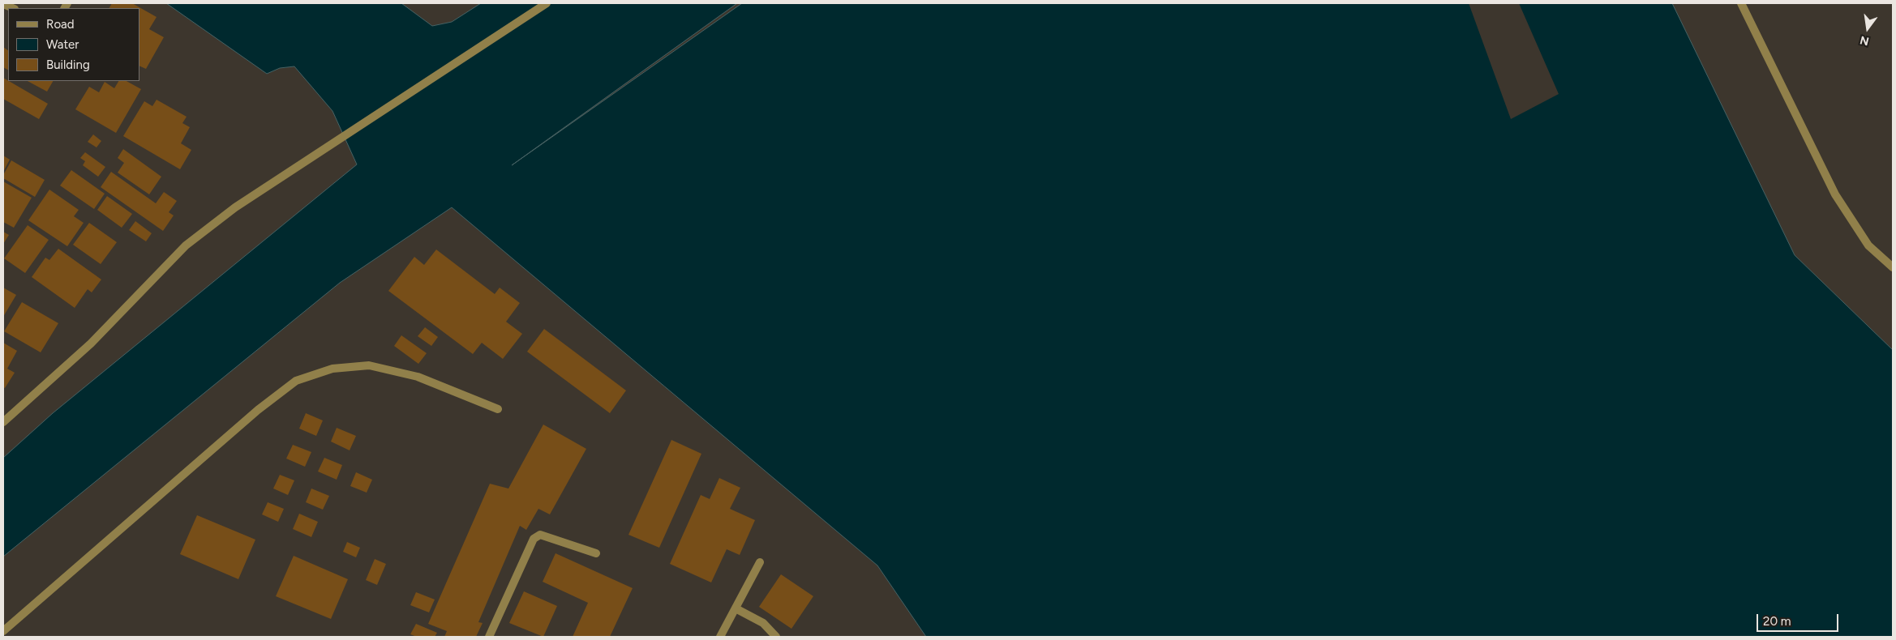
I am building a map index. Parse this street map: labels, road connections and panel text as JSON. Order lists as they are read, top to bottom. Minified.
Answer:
{"legend":["Road","Water","Building"],"scale_bar":"20 m","north":"bottom"}
